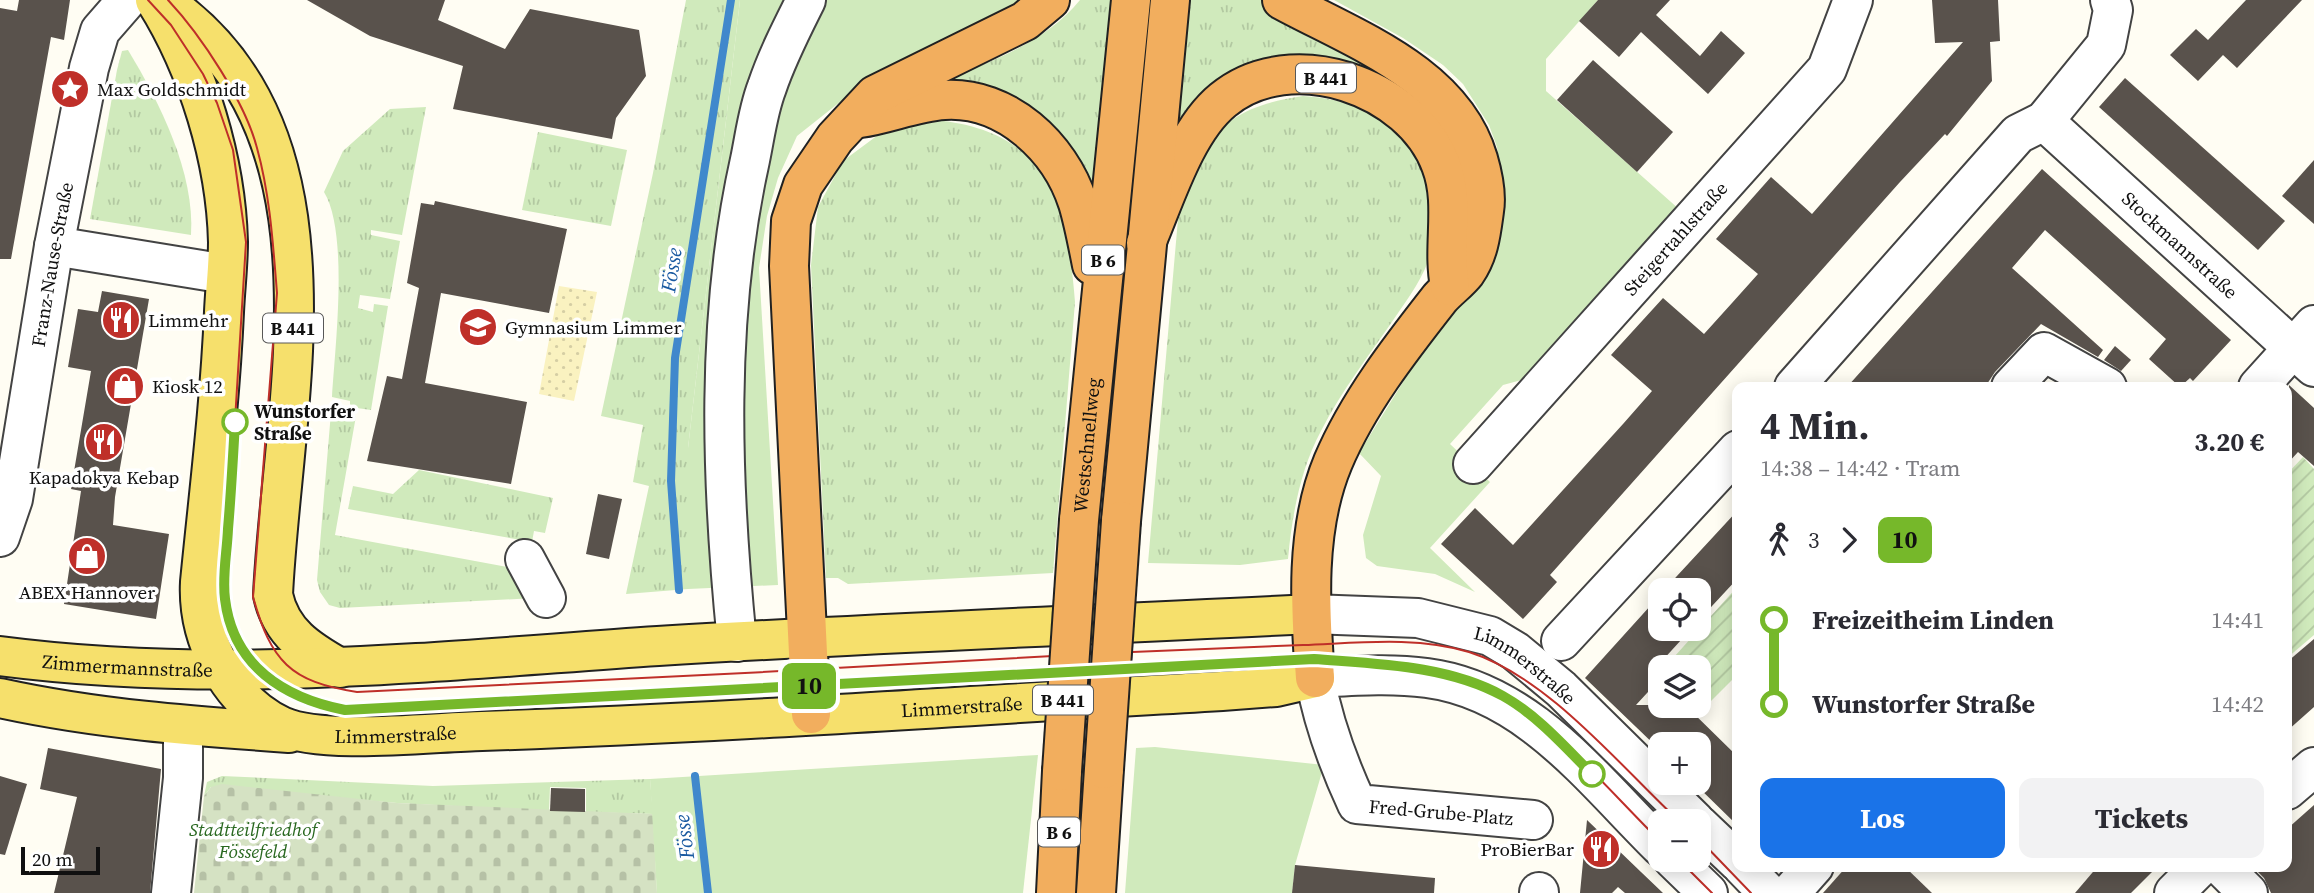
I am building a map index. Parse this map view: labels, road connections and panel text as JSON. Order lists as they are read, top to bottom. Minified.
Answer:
{"streets":{"highway":["B 441","B 6","Westschnellweg"],"main road":["Zimmermannstraße","Limmerstraße"],"street":["Steigertahlstraße","Stockmannstraße","Franz-Nause-Straße","Fred-Grube-Platz"]},"crossings":[["B 441","B 6"],["B 441","Zimmermannstraße"],["B 441","Limmerstraße"],["Zimmermannstraße","Limmerstraße"],["Limmerstraße","Fred-Grube-Platz"]],"water":["Fösse"],"parks":["Stadtteilfriedhof Fössefeld"],"places":{"place":["Max Goldschmidt"],"restaurant":["Limmehr","Kapadokya Kebap","ProBierBar"],"school or university":["Gymnasium Limmer"],"shop":["Kiosk 12","ABEX Hannover"],"other":["Wunstorfer Straße"]},"lines":["tram line 10"],"scale_bar":"20 m","page":{"on_map":"10","heading":["4 Min.","14:38 – 14:42 · Tram","3.20 €"],"legs":["3","10"],"map_buttons":["+","−"],"list":[{"name":"Freizeitheim Linden","value":"14:41"},{"name":"Wunstorfer Straße","value":"14:42"}],"buttons":["Los","Tickets"],"scale":"20 m"}}
